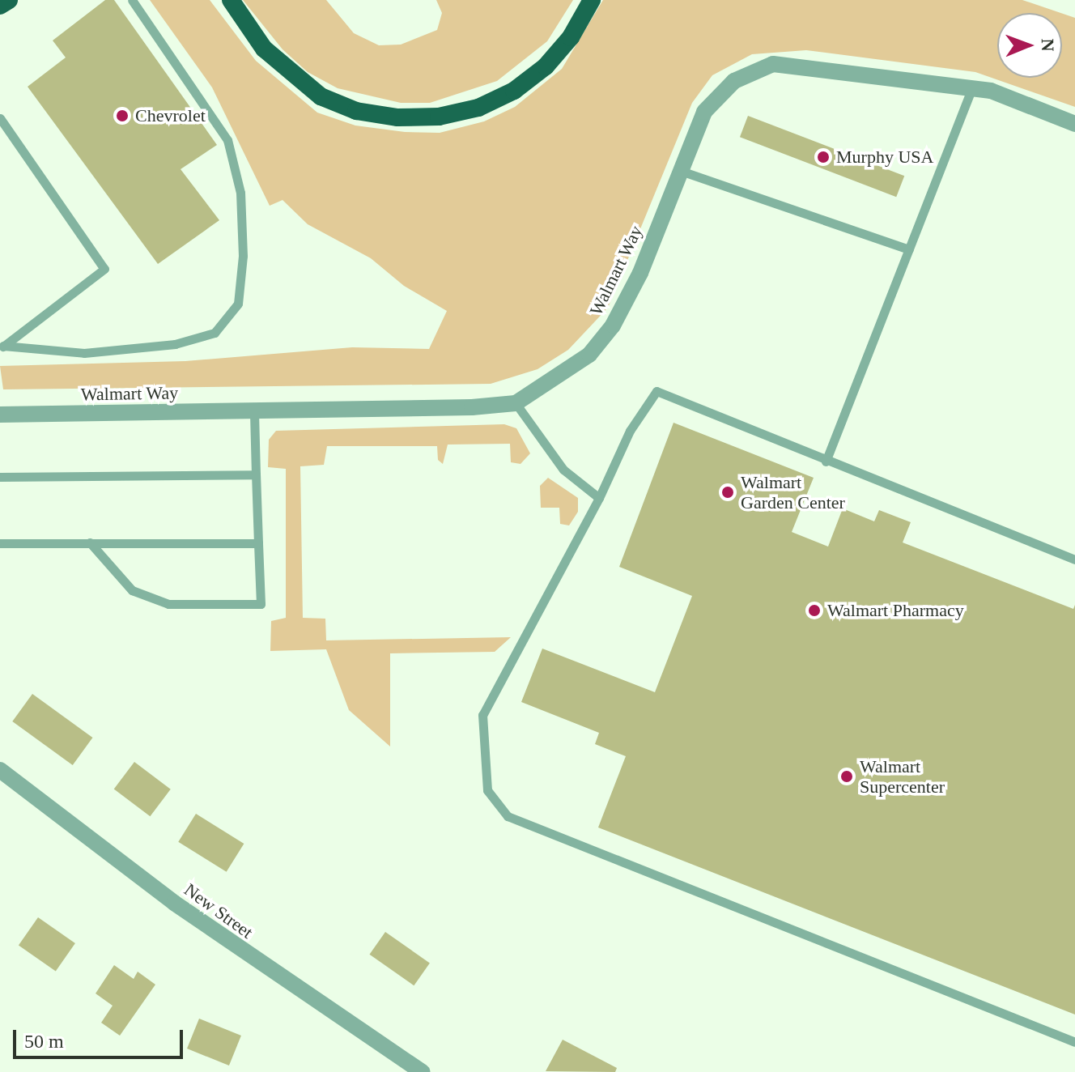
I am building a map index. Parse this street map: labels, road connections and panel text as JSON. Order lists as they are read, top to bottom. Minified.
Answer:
{"streets":{"street":["Walmart Way","New Street"]},"places":["Chevrolet","Murphy USA","Walmart Garden Center","Walmart Pharmacy","Walmart Supercenter"],"scale_bar":"50 m","north":"right"}
